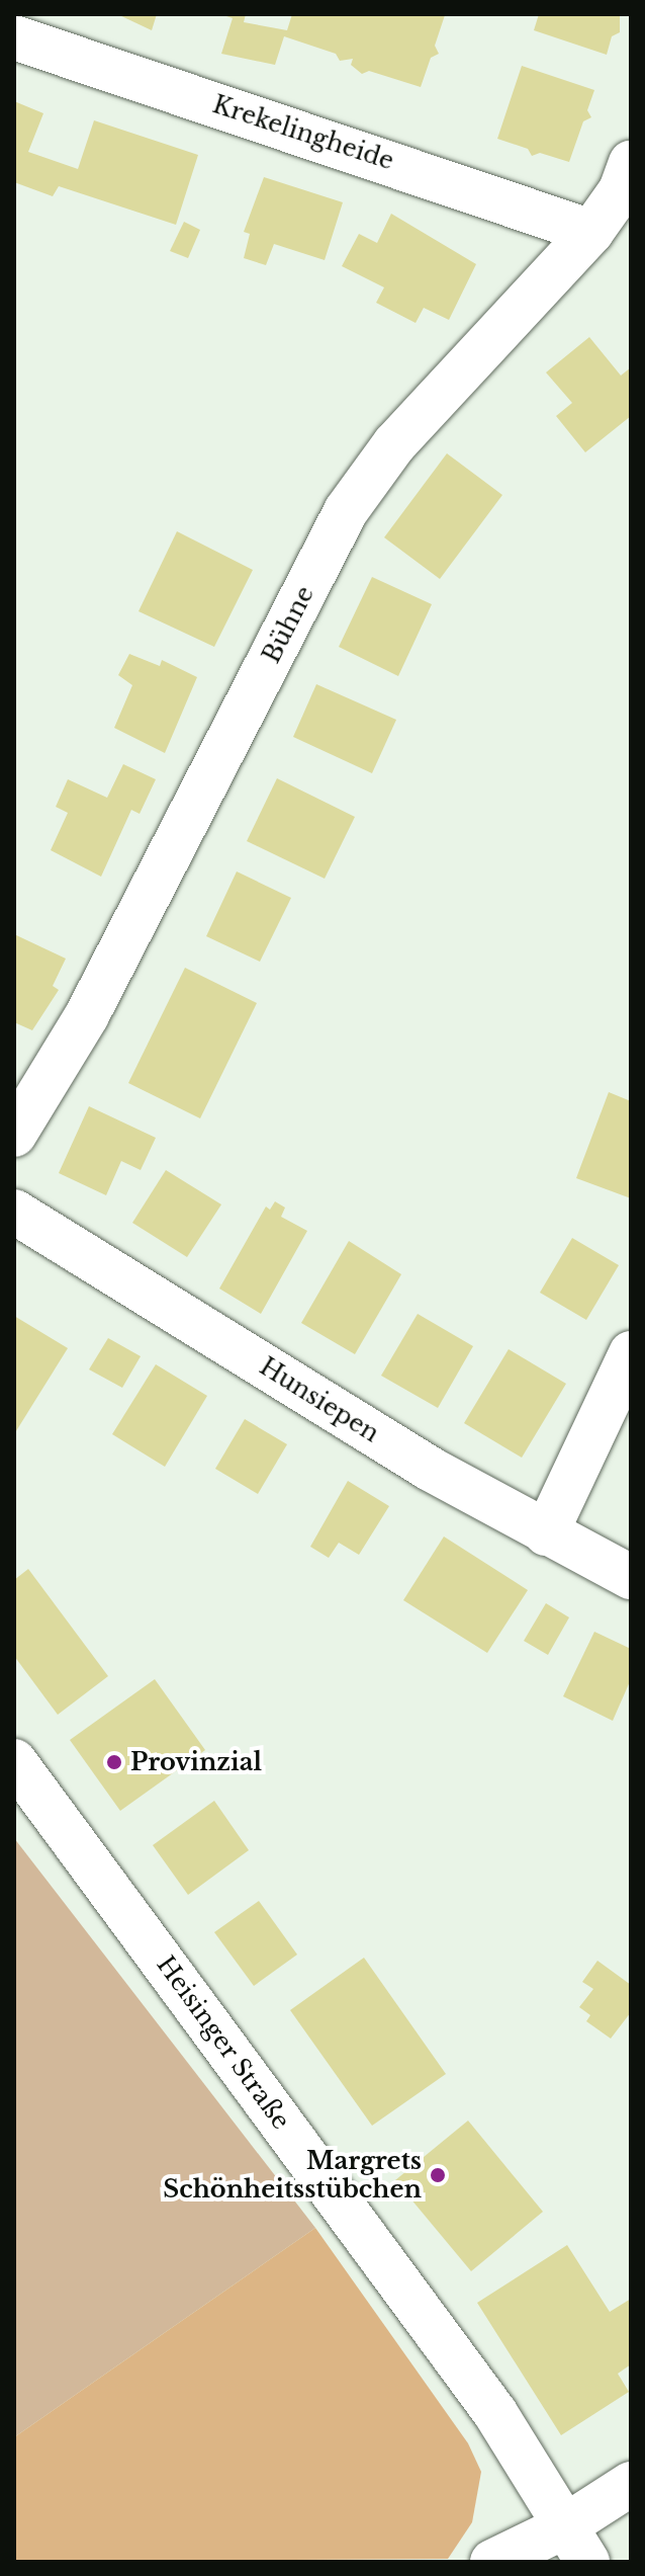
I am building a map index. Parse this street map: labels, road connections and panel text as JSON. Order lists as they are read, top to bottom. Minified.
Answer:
{"streets":{"street":["Krekelingheide","Bühne","Hunsiepen","Heisinger Straße"]},"crossings":[["Krekelingheide","Bühne"]],"places":["Provinzial","Margrets Schönheitsstübchen"]}
